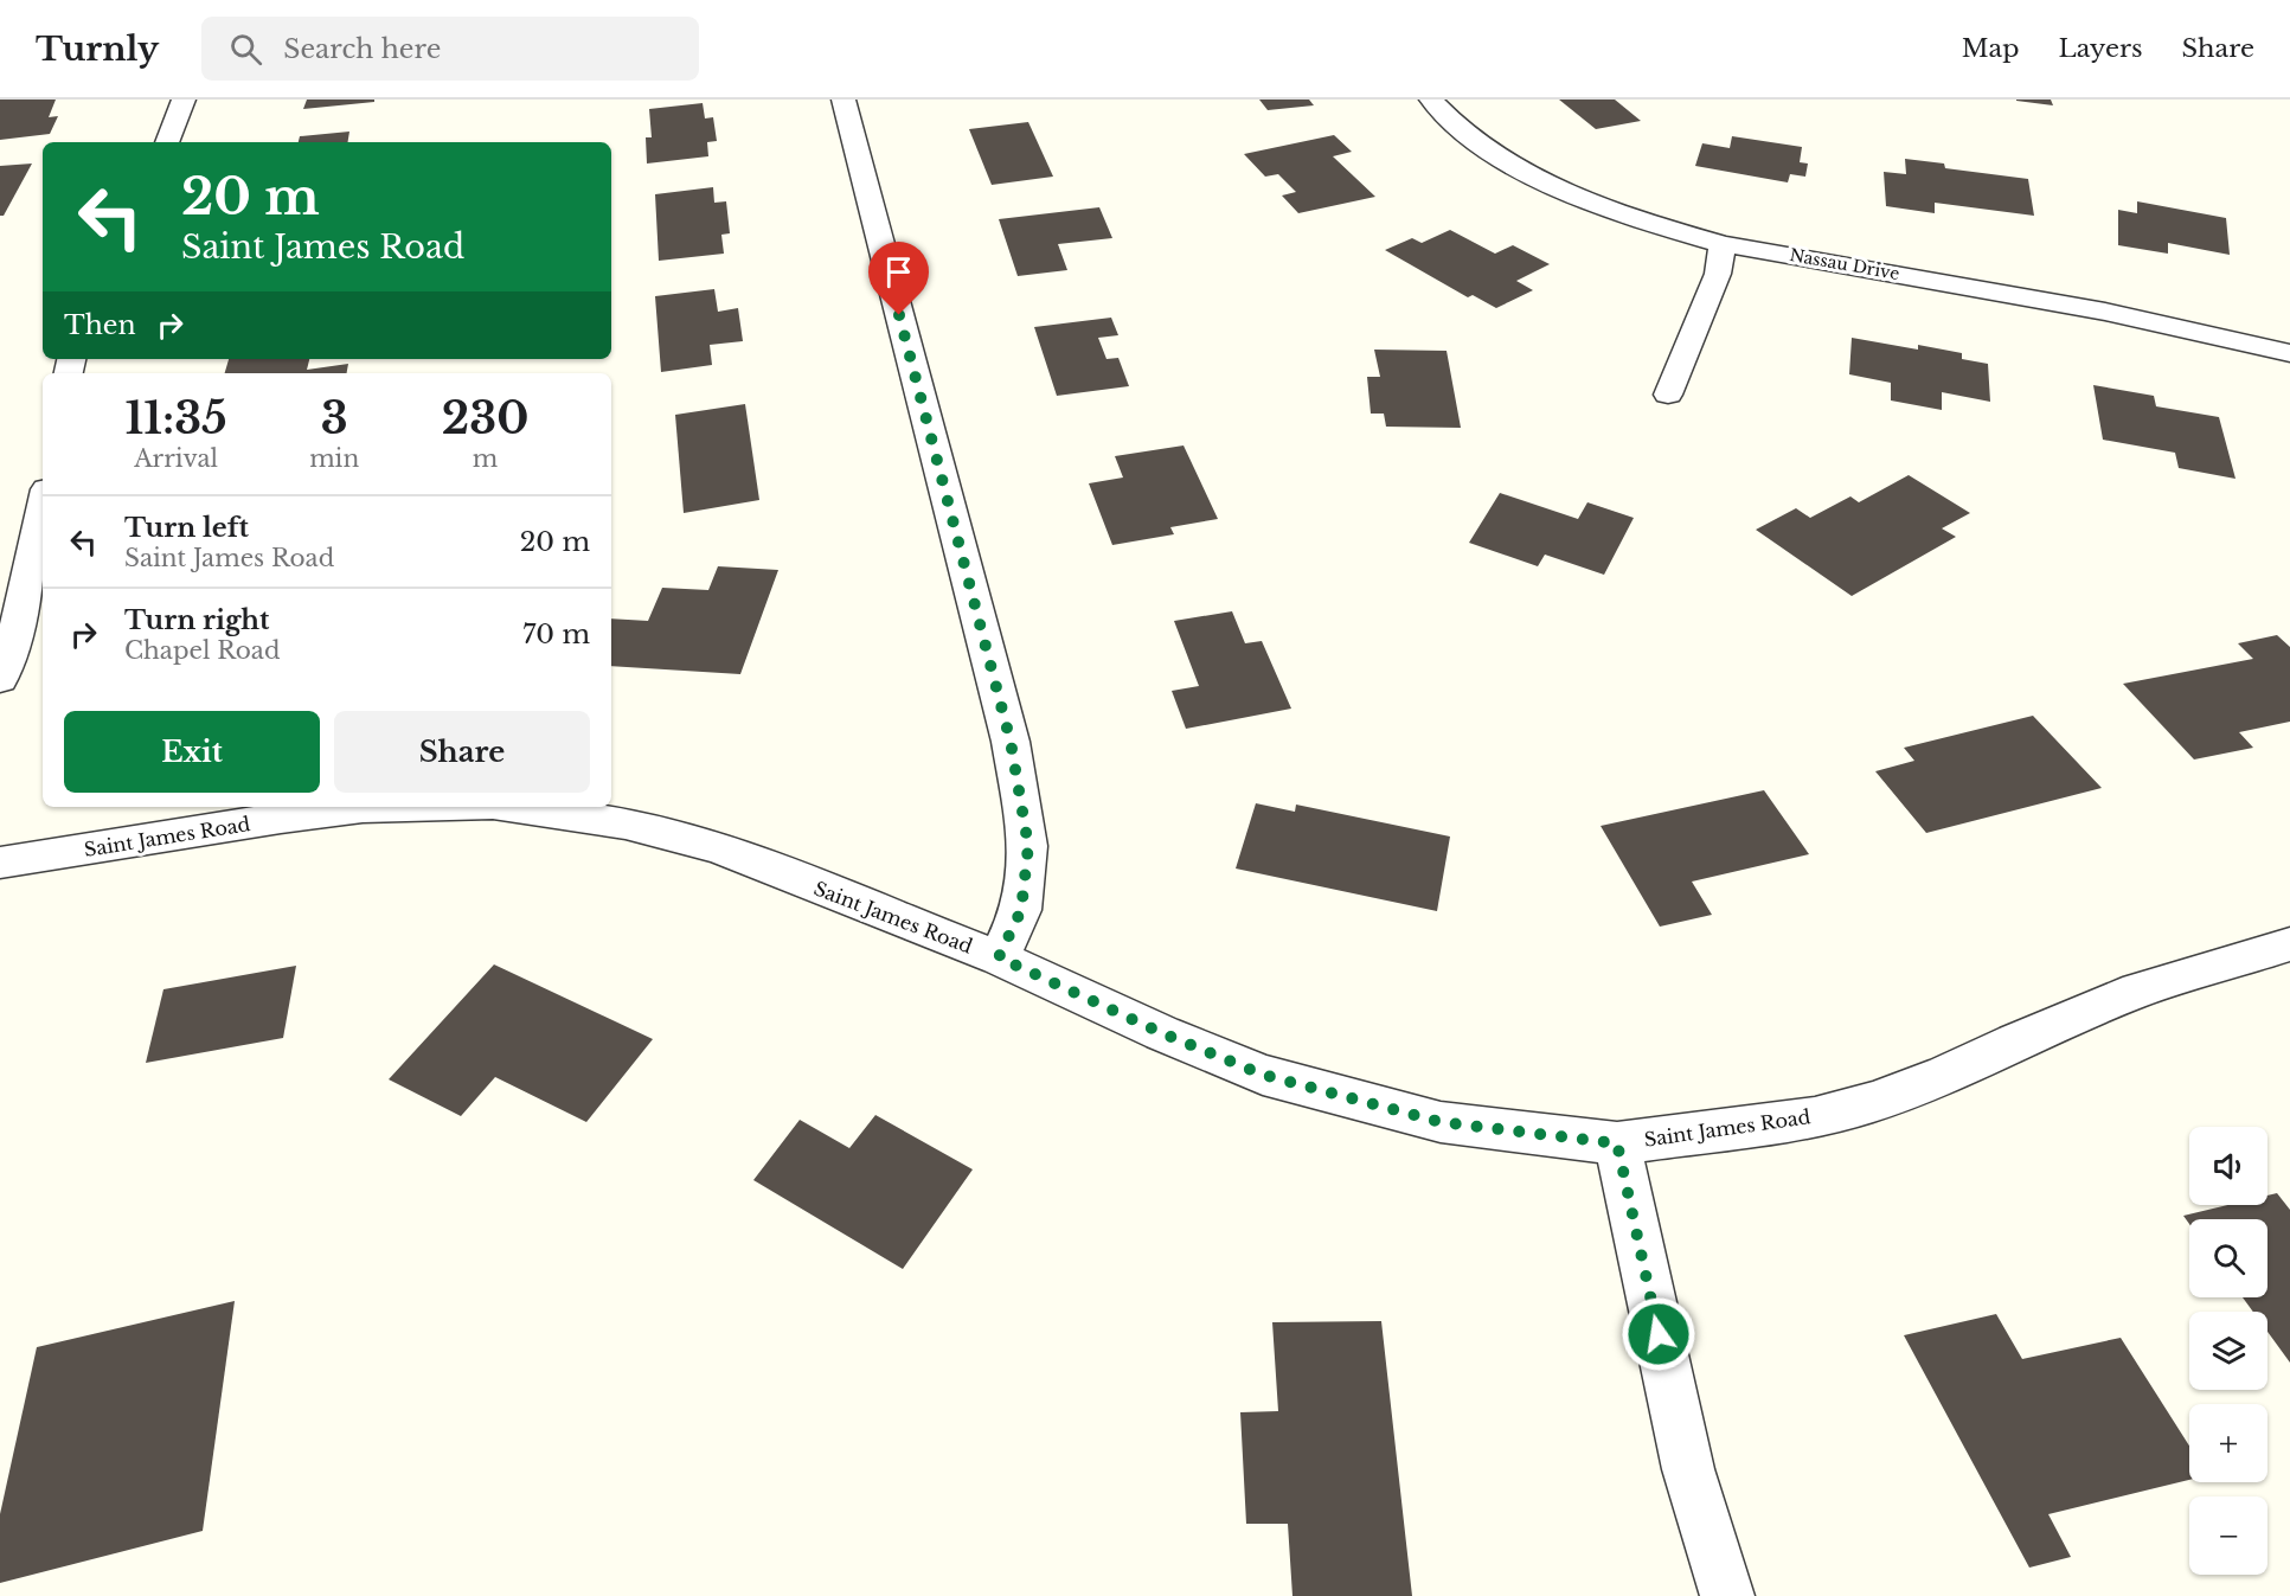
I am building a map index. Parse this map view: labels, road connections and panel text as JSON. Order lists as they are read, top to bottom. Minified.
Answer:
{"streets":{"street":["Nassau Drive","Saint James Road"]},"page":{"header":"Turnly","search":"Search here","nav":["Map","Layers","Share"],"turn":["20 m","Saint James Road"],"then":"Then","eta":["11:35","Arrival","3","min","230","m"],"list":[{"name":"Turn left","note":"Saint James Road","value":"20 m"},{"name":"Turn right","note":"Chapel Road","value":"70 m"}],"buttons":["Exit","Share"],"map_buttons":["+","−"]}}
